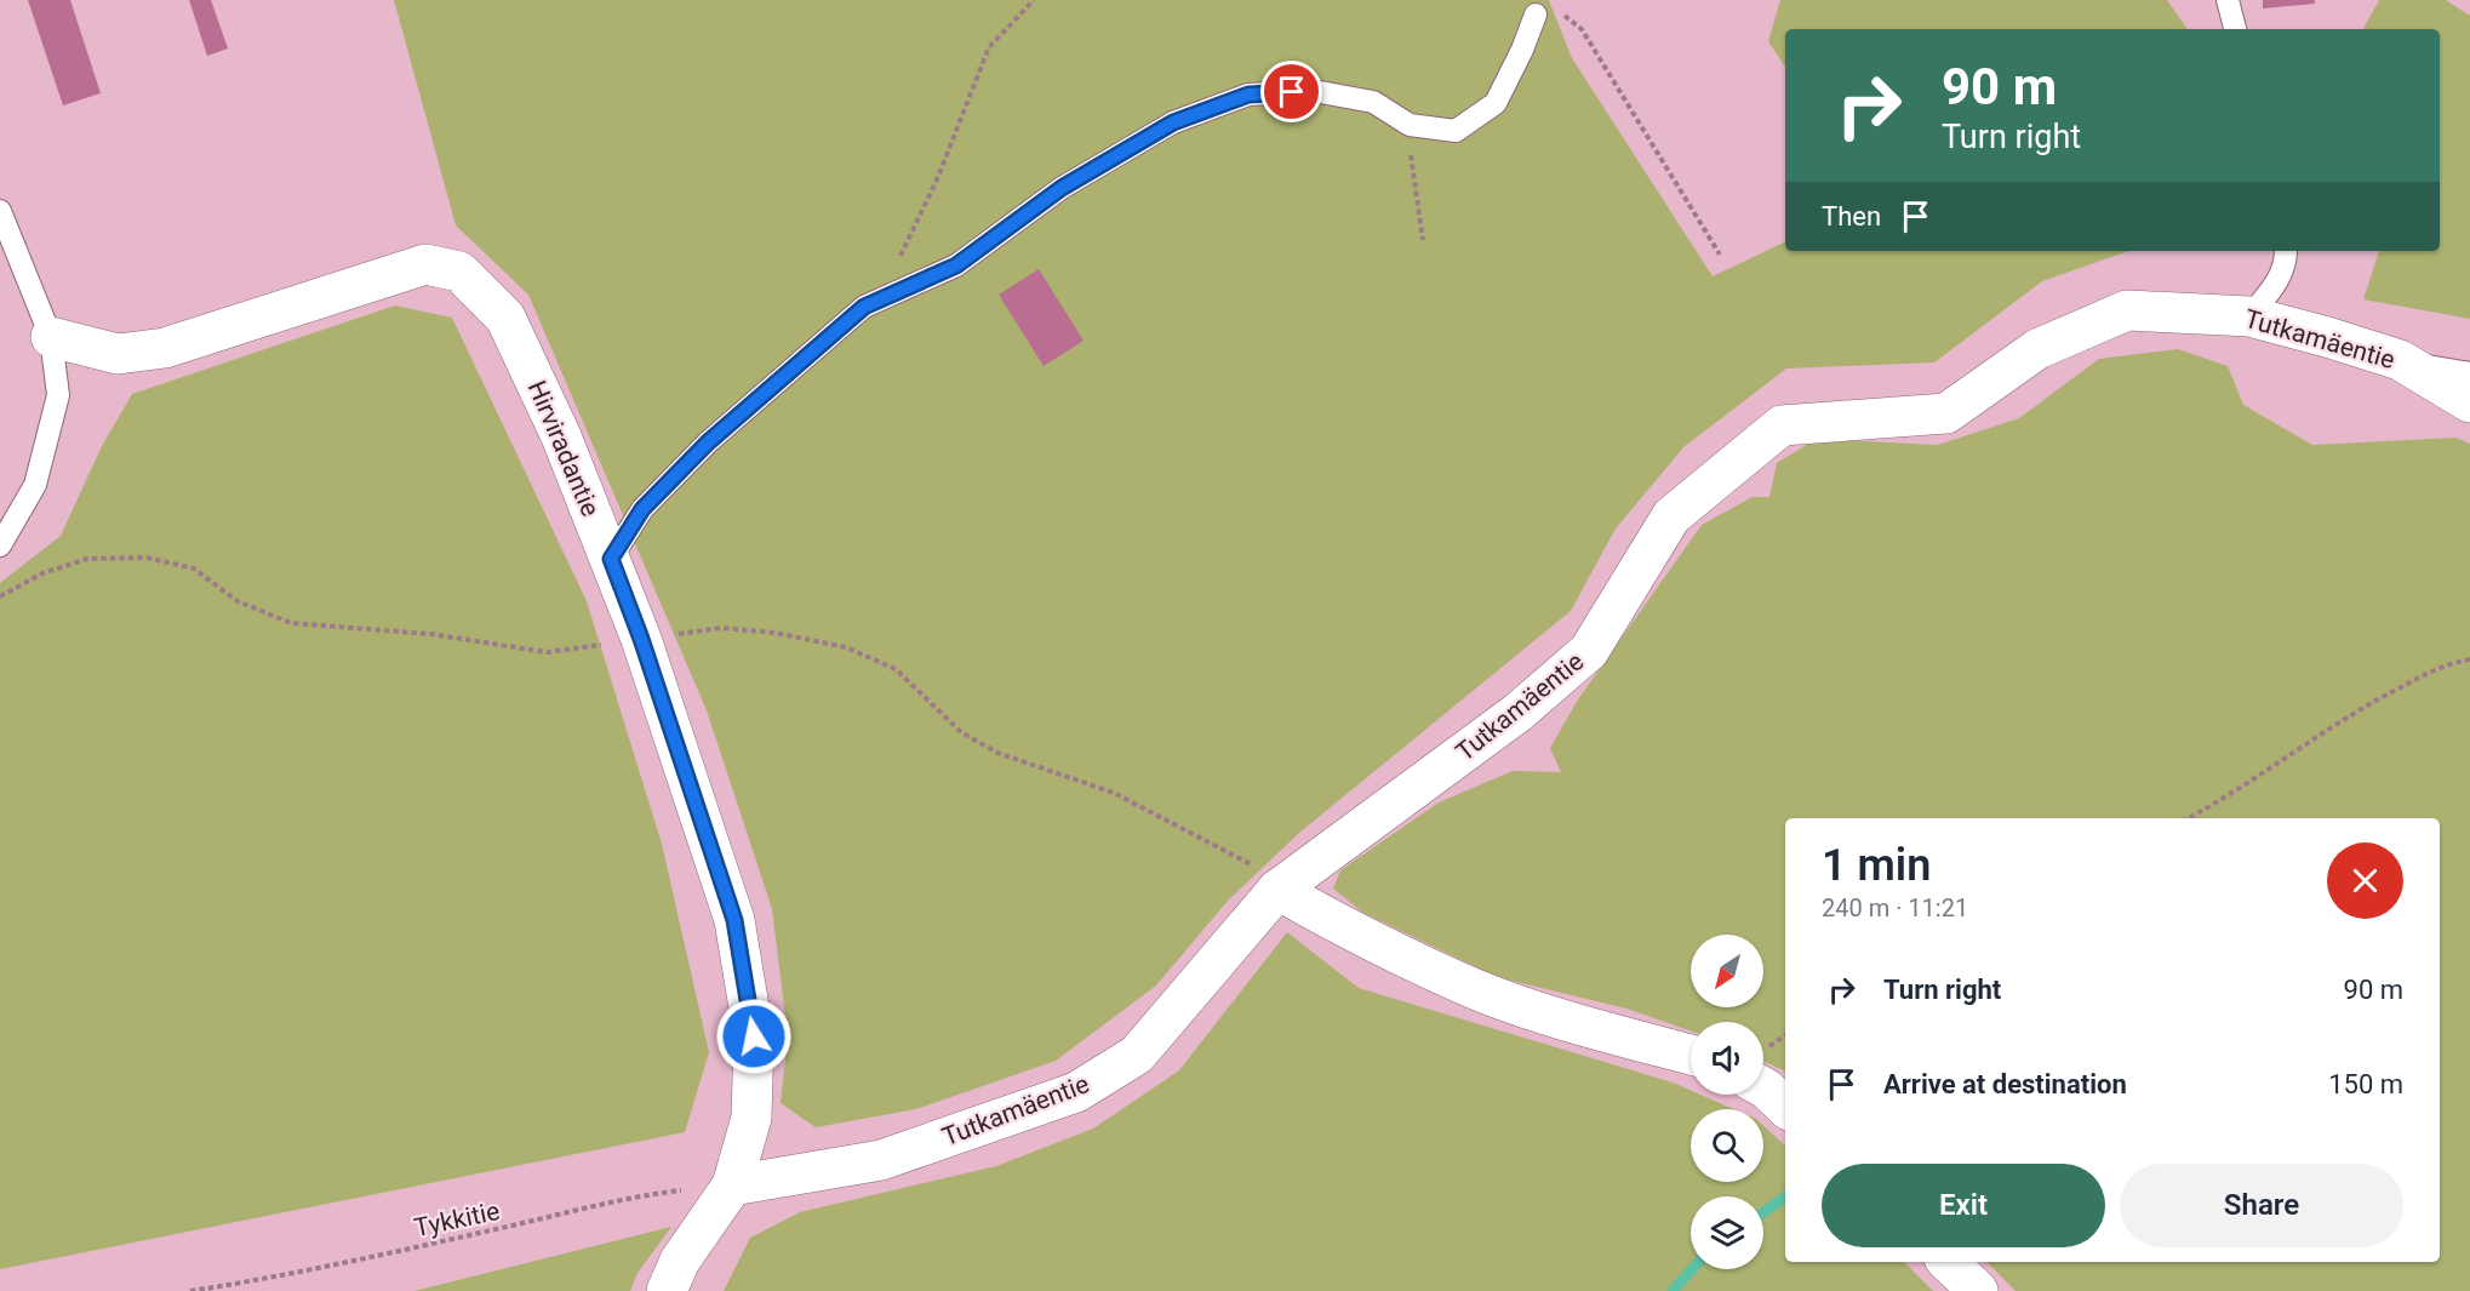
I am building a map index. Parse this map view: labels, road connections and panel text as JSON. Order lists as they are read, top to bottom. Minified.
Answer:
{"streets":{"street":["Tutkamäentie","Hirviradantie"],"path":["Tykkitie"]},"crossings":[["Tutkamäentie","Hirviradantie"],["Tutkamäentie","Tykkitie"],["Hirviradantie","Tykkitie"]],"north":"bottom left","page":{"turn":["90 m","Turn right"],"then":"Then","heading":["1 min","240 m · 11:21"],"list":[{"name":"Turn right","value":"90 m"},{"name":"Arrive at destination","value":"150 m"}],"buttons":["Exit","Share"]}}
